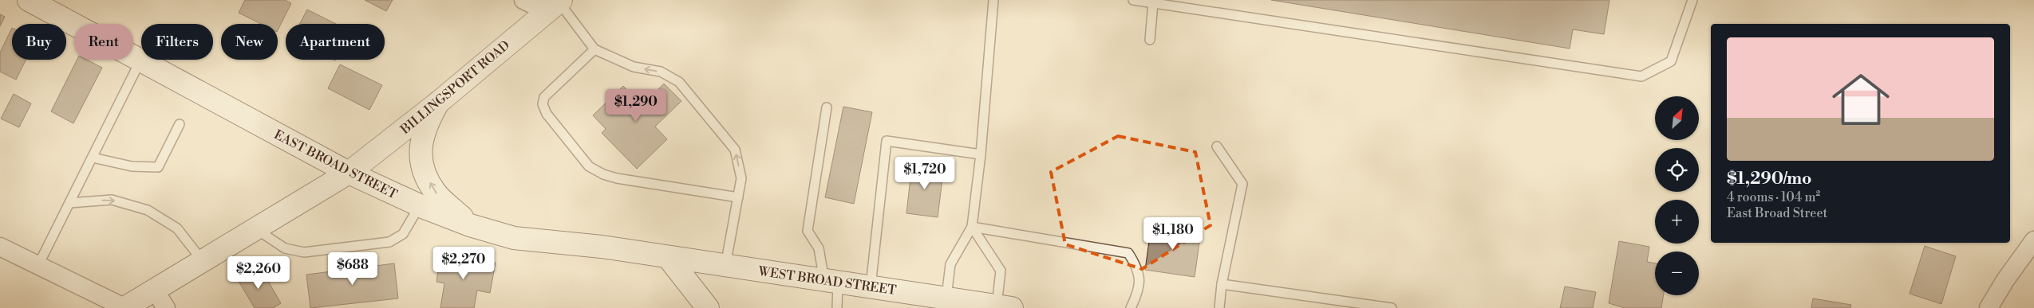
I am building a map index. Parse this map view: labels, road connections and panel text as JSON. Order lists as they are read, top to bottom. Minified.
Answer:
{"streets":{"main road":["BILLINGSPORT ROAD","EAST BROAD STREET","WEST BROAD STREET"]},"crossings":[["BILLINGSPORT ROAD","EAST BROAD STREET"],["EAST BROAD STREET","WEST BROAD STREET"]],"north":"top right","page":{"chip":["Buy","Rent","Filters","New","Apartment"],"list":[{"name":"$1,290/mo","note":"4 rooms · 104 m² · East Broad Street"}],"price":["$1,290","$1,720","$1,180","$2,270","$688","$2,260"],"map_buttons":["+","−"]}}
